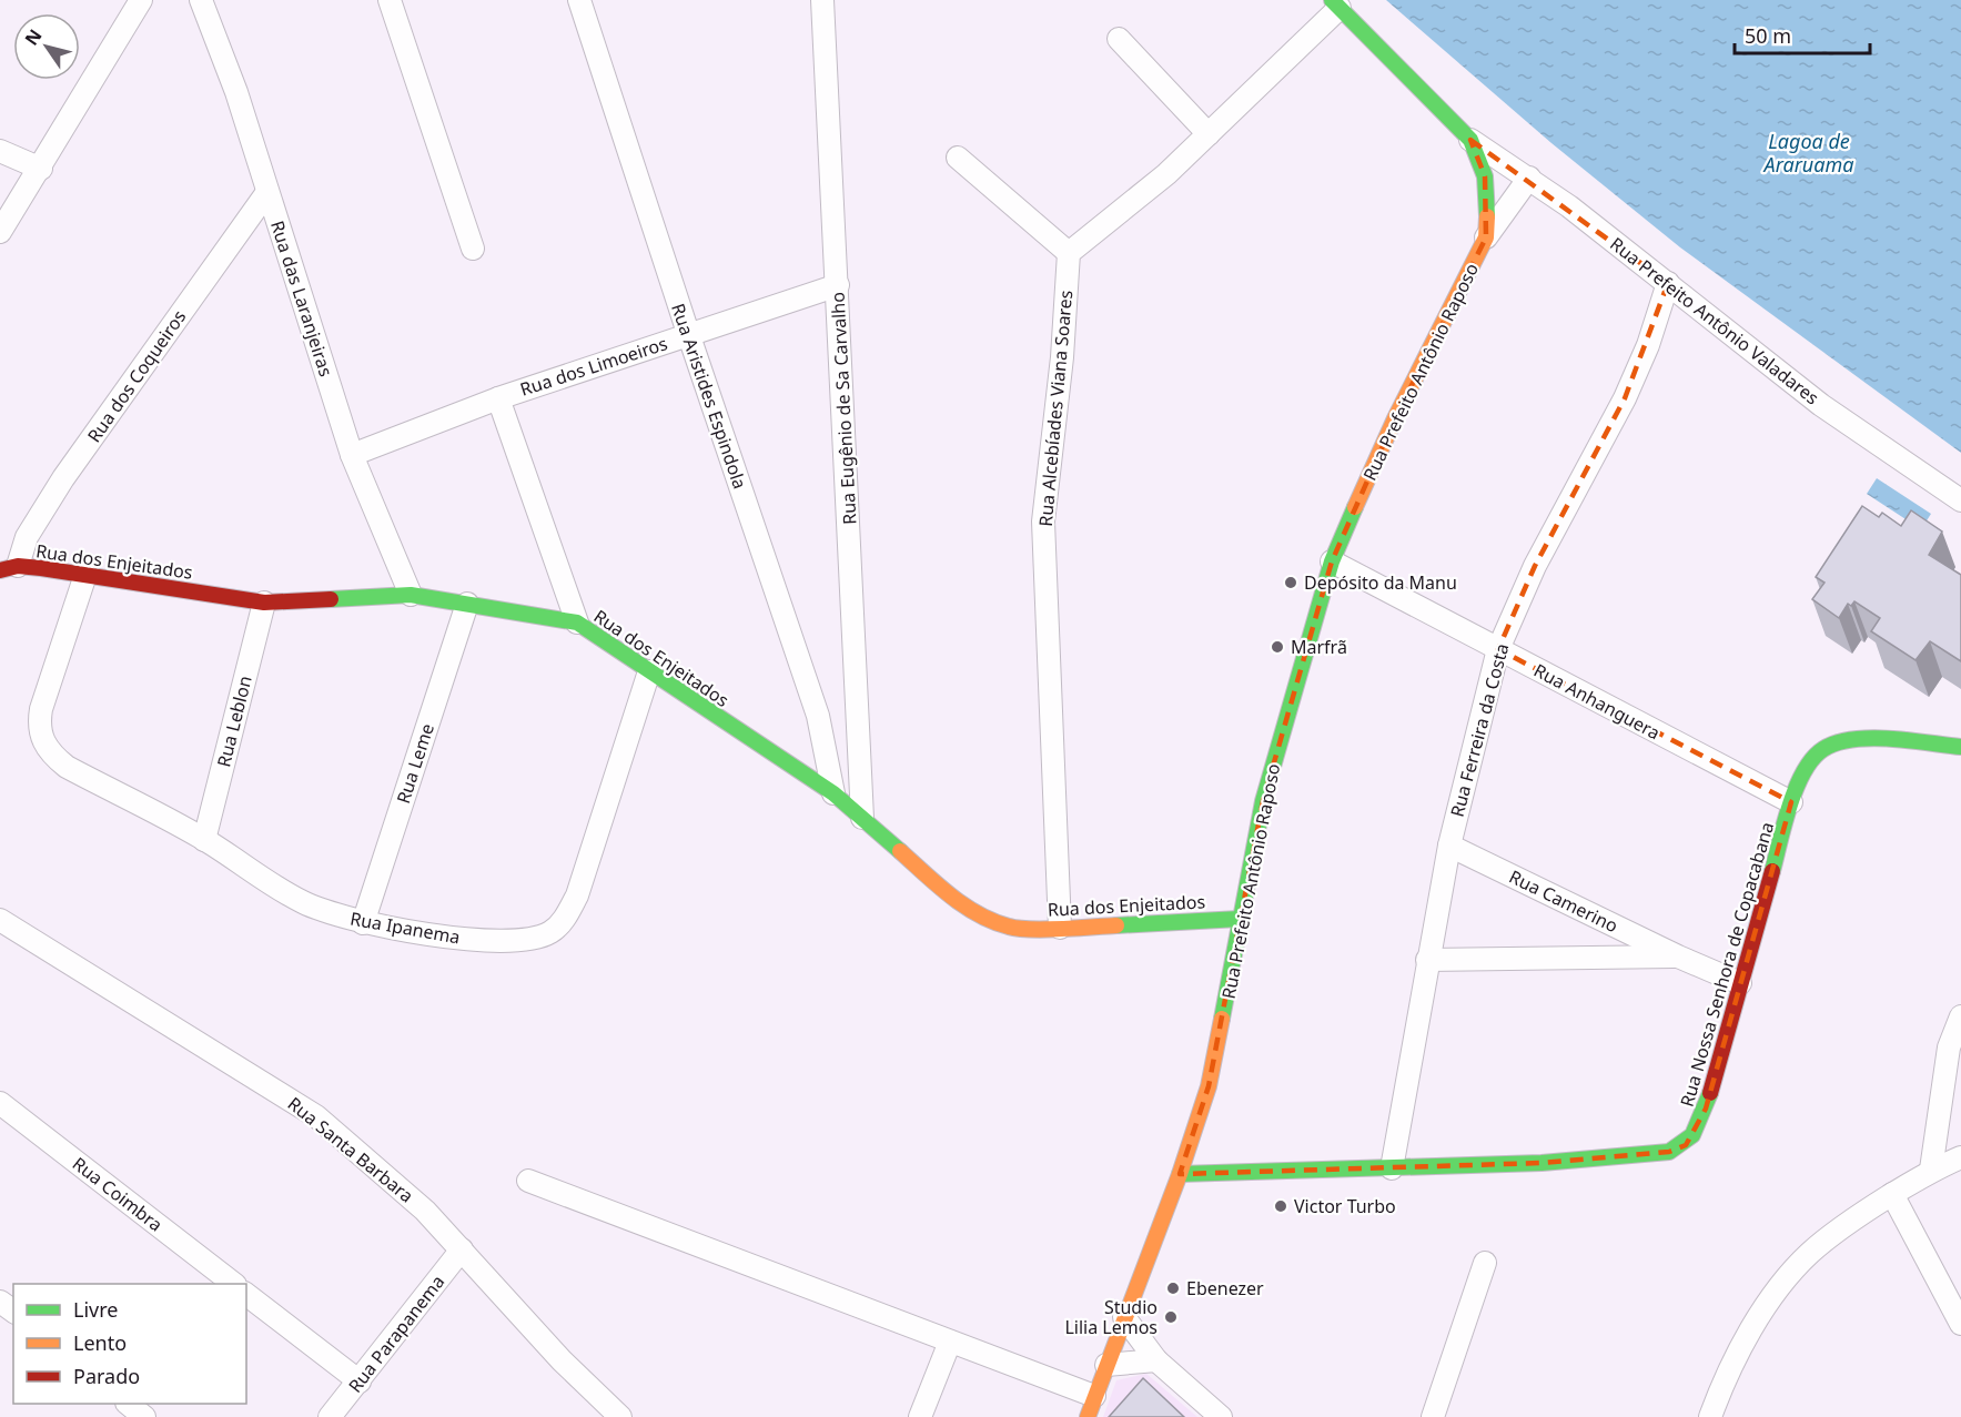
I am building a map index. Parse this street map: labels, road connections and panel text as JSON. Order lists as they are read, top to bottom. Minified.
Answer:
{"streets":{"street":["Rua das Laranjeiras","Rua Prefeito Antônio Valadares","Rua dos Limoeiros","Rua Prefeito Antônio Raposo","Rua dos Coqueiros","Rua Aristides Espindola","Rua Eugênio de Sa Carvalho","Rua Alcebíades Viana Soares","Rua dos Enjeitados","Rua Anhanguera","Rua Leblon","Rua Ferreira da Costa","Rua Leme","Rua Camerino","Rua Ipanema","Rua Nossa Senhora de Copacabana","Rua Santa Barbara","Rua Coimbra","Rua Parapanema"]},"crossings":[["Rua das Laranjeiras","Rua dos Limoeiros"],["Rua das Laranjeiras","Rua dos Coqueiros"],["Rua das Laranjeiras","Rua dos Enjeitados"],["Rua Prefeito Antônio Valadares","Rua Prefeito Antônio Raposo"],["Rua Prefeito Antônio Valadares","Rua Ferreira da Costa"],["Rua dos Limoeiros","Rua Aristides Espindola"],["Rua dos Limoeiros","Rua Eugênio de Sa Carvalho"],["Rua Prefeito Antônio Raposo","Rua dos Enjeitados"],["Rua Prefeito Antônio Raposo","Rua Anhanguera"],["Rua Prefeito Antônio Raposo","Rua Nossa Senhora de Copacabana"],["Rua dos Coqueiros","Rua dos Enjeitados"],["Rua Aristides Espindola","Rua dos Enjeitados"],["Rua Eugênio de Sa Carvalho","Rua dos Enjeitados"],["Rua Alcebíades Viana Soares","Rua dos Enjeitados"],["Rua dos Enjeitados","Rua Leblon"],["Rua dos Enjeitados","Rua Leme"],["Rua dos Enjeitados","Rua Ipanema"],["Rua Anhanguera","Rua Ferreira da Costa"],["Rua Anhanguera","Rua Nossa Senhora de Copacabana"],["Rua Leblon","Rua Ipanema"],["Rua Ferreira da Costa","Rua Camerino"],["Rua Ferreira da Costa","Rua Nossa Senhora de Copacabana"],["Rua Leme","Rua Ipanema"],["Rua Camerino","Rua Nossa Senhora de Copacabana"],["Rua Santa Barbara","Rua Parapanema"]],"water":["Lagoa de Araruama"],"places":["Depósito da Manu","Marfrã","Victor Turbo","Ebenezer","Studio Lilia Lemos"],"legend":["Livre","Lento","Parado"],"scale_bar":"50 m","north":"top left"}
